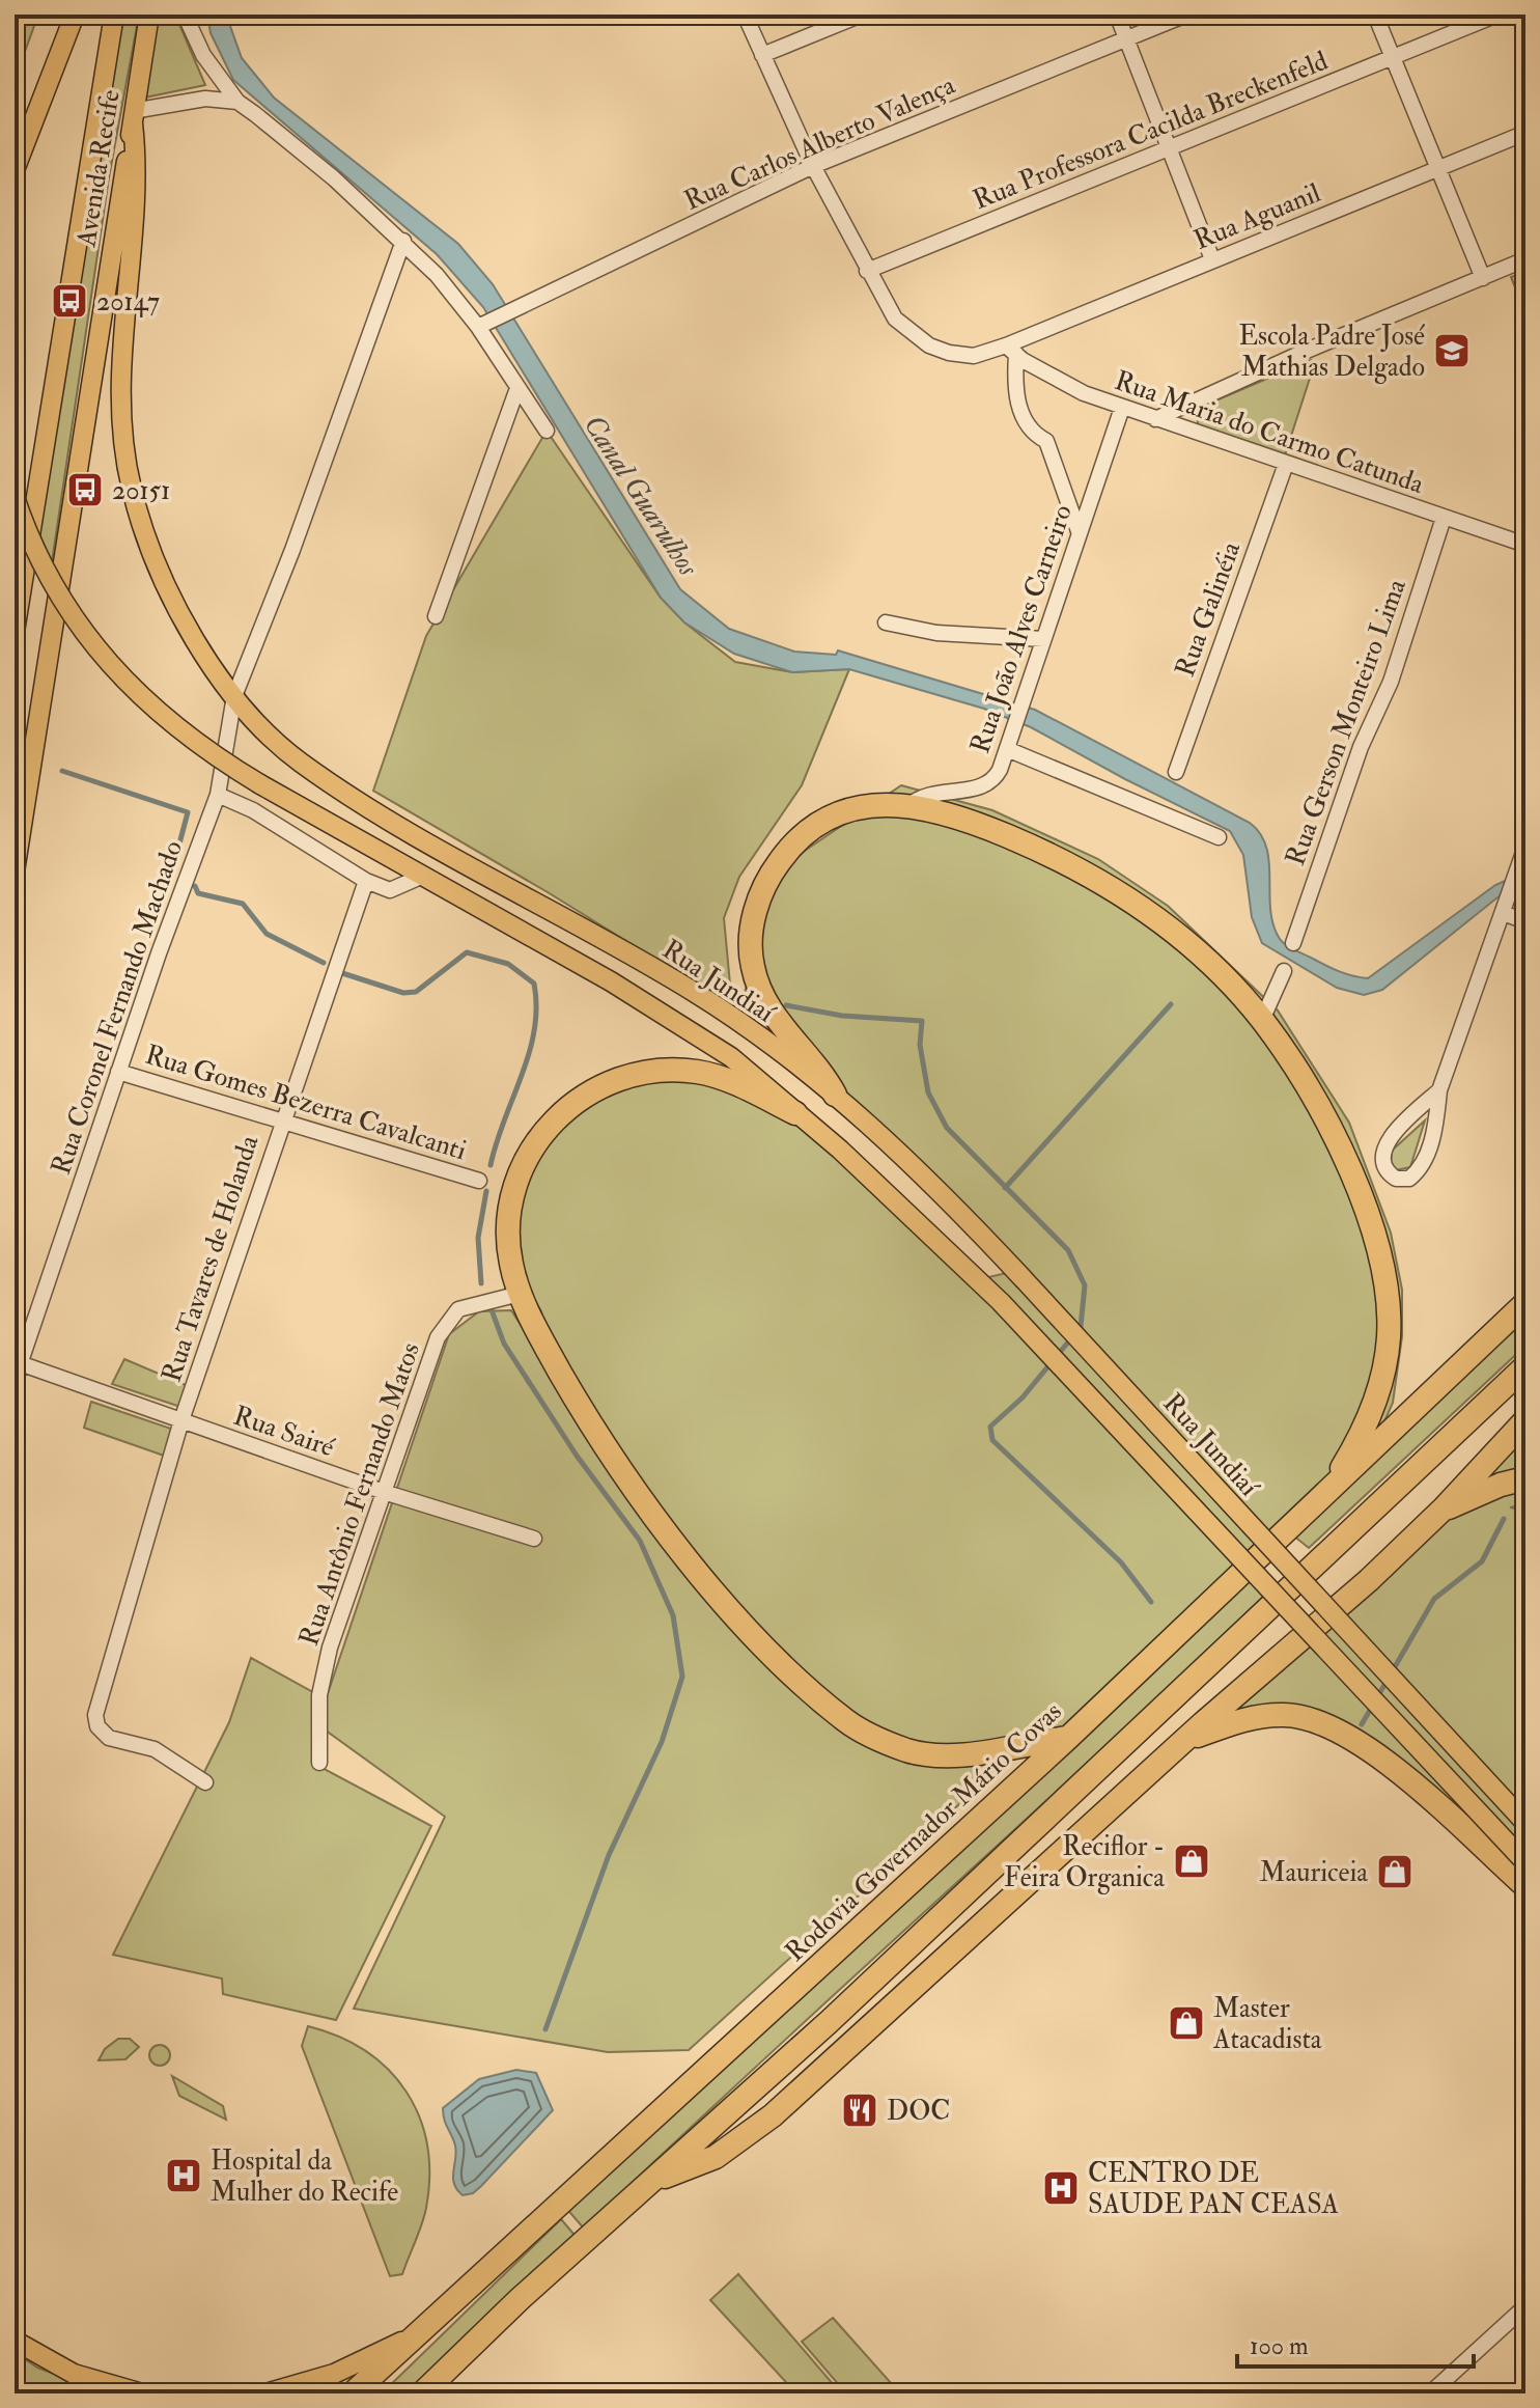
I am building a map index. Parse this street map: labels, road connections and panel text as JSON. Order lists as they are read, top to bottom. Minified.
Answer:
{"streets":{"highway":["Rodovia Governador Mário Covas"],"main road":["Avenida Recife","Rua Jundiaí"],"street":["Rua Professora Cacilda Breckenfeld","Rua Carlos Alberto Valença","Rua Aguanil","Rua Maria do Carmo Catunda","Rua Galinéia","Rua João Alves Carneiro","Rua Gerson Monteiro Lima","Rua Coronel Fernando Machado","Rua Gomes Bezerra Cavalcanti","Rua Tavares de Holanda","Rua Sairé","Rua Antônio Fernando Matos"]},"crossings":[["Rua Professora Cacilda Breckenfeld","Rua Aguanil"],["Rua Carlos Alberto Valença","Rua Aguanil"],["Avenida Recife","Rua Jundiaí"],["Rua Aguanil","Rua Maria do Carmo Catunda"],["Rua Maria do Carmo Catunda","Rua Galinéia"],["Rua Maria do Carmo Catunda","Rua João Alves Carneiro"],["Rua Maria do Carmo Catunda","Rua Gerson Monteiro Lima"],["Rua Jundiaí","Rua Coronel Fernando Machado"],["Rua Coronel Fernando Machado","Rua Gomes Bezerra Cavalcanti"],["Rua Coronel Fernando Machado","Rua Sairé"],["Rua Gomes Bezerra Cavalcanti","Rua Tavares de Holanda"],["Rua Tavares de Holanda","Rua Sairé"],["Rua Sairé","Rua Antônio Fernando Matos"]],"water":["Canal Guarulhos"],"places":{"bus stop":["20147","20151"],"school or university":["Escola Padre José Mathias Delgado"],"shop":["Reciflor - Feira Organica","Mauriceia","Master Atacadista"],"restaurant":["DOC"],"hospital":["Hospital da Mulher do Recife","CENTRO DE SAUDE PAN CEASA"]},"scale_bar":"100 m"}
